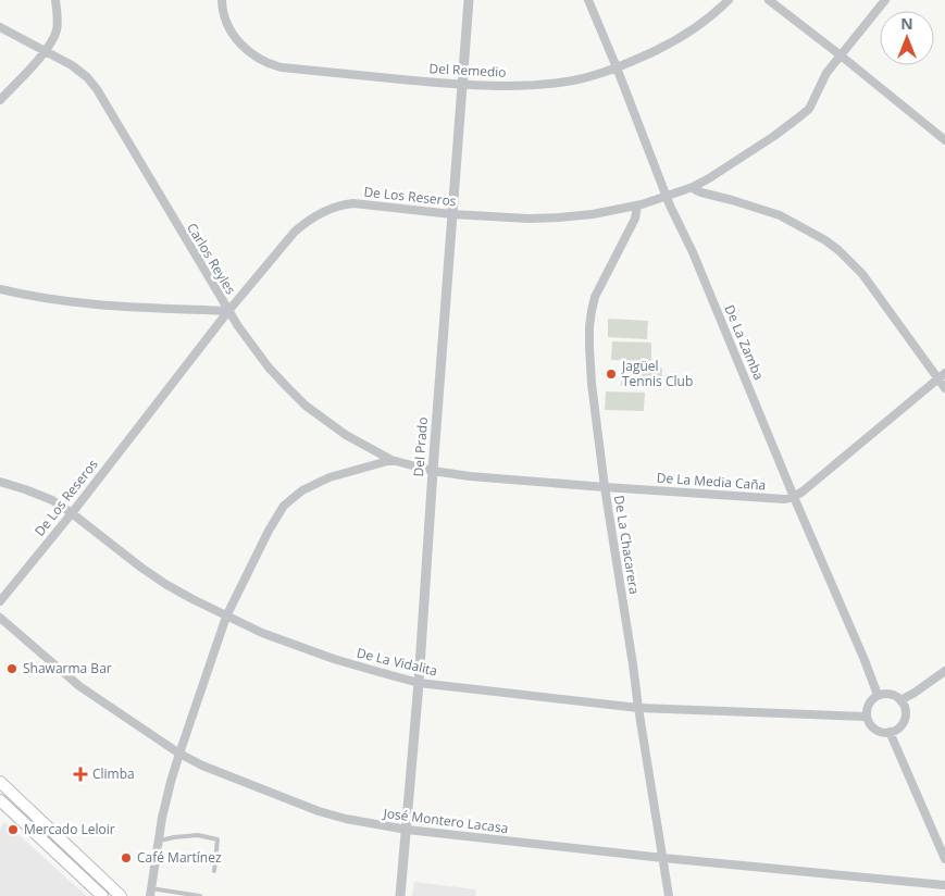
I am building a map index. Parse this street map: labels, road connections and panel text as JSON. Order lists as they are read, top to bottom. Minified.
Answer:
{"streets":{"street":["Del Remedio","De Los Reseros","Carlos Reyles","De La Zamba","Del Prado","De La Media Caña","De La Chacarera","De La Vidalita","José Montero Lacasa"]},"crossings":[["Del Remedio","De La Zamba"],["Del Remedio","Del Prado"],["De Los Reseros","Carlos Reyles"],["De Los Reseros","De La Zamba"],["De Los Reseros","Del Prado"],["De Los Reseros","De La Chacarera"],["De Los Reseros","De La Vidalita"],["Carlos Reyles","Del Prado"],["Carlos Reyles","De La Media Caña"],["De La Zamba","De La Media Caña"],["De La Zamba","De La Vidalita"],["Del Prado","De La Media Caña"],["Del Prado","De La Vidalita"],["Del Prado","José Montero Lacasa"],["De La Media Caña","De La Chacarera"],["De La Chacarera","De La Vidalita"],["De La Chacarera","José Montero Lacasa"]],"places":{"other":["Jagüel Tennis Club","Shawarma Bar","Mercado Leloir","Café Martínez"],"health":["Climba"]},"north":"top"}
